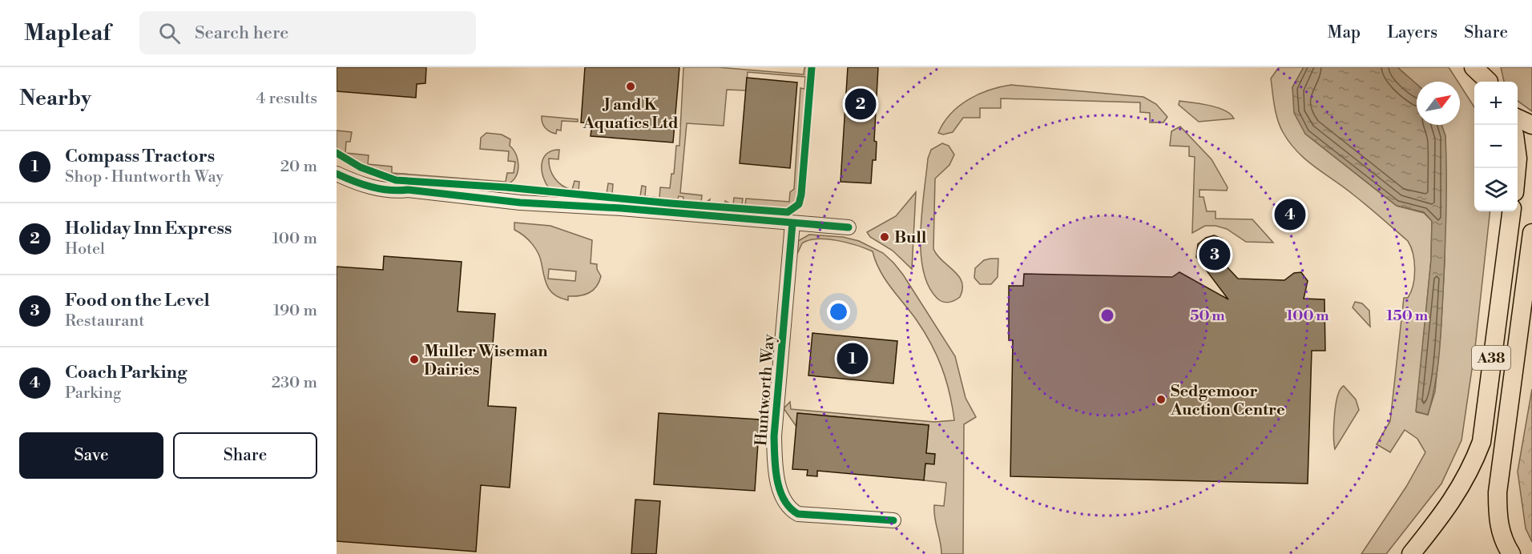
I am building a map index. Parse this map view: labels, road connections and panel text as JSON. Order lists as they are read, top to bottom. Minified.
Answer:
{"streets":{"main road":["A38"],"street":["Huntworth Way"]},"places":["J and K Aquatics Ltd","Bull","Muller Wiseman Dairies","Sedgemoor Auction Centre"],"north":"top right","page":{"header":"Mapleaf","search":"Search here","nav":["Map","Layers","Share"],"heading":["Nearby","4 results"],"map_buttons":["+","−"],"pins":["2","4","3","1"],"list":[{"mark":"1","name":"Compass Tractors","note":"Shop · Huntworth Way","value":"20 m"},{"mark":"2","name":"Holiday Inn Express","note":"Hotel","value":"100 m"},{"mark":"3","name":"Food on the Level","note":"Restaurant","value":"190 m"},{"mark":"4","name":"Coach Parking","note":"Parking","value":"230 m"}],"buttons":["Save","Share"]},"rings":["50 m","100 m","150 m"]}
